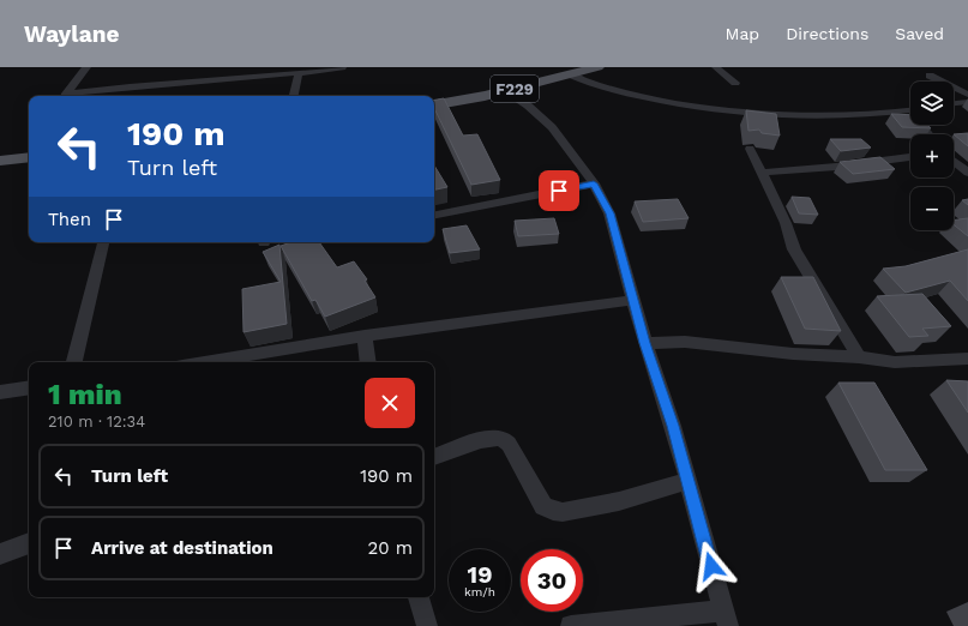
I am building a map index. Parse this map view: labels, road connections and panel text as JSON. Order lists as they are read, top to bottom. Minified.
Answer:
{"streets":{"main road":["F229"]},"page":{"header":"Waylane","nav":["Map","Directions","Saved"],"map_buttons":["+","−"],"turn":["190 m","Turn left"],"then":"Then","heading":["1 min","210 m · 12:34"],"list":[{"name":"Turn left","value":"190 m"},{"name":"Arrive at destination","value":"20 m"}],"speed":"19 km/h","limit":"30"}}
